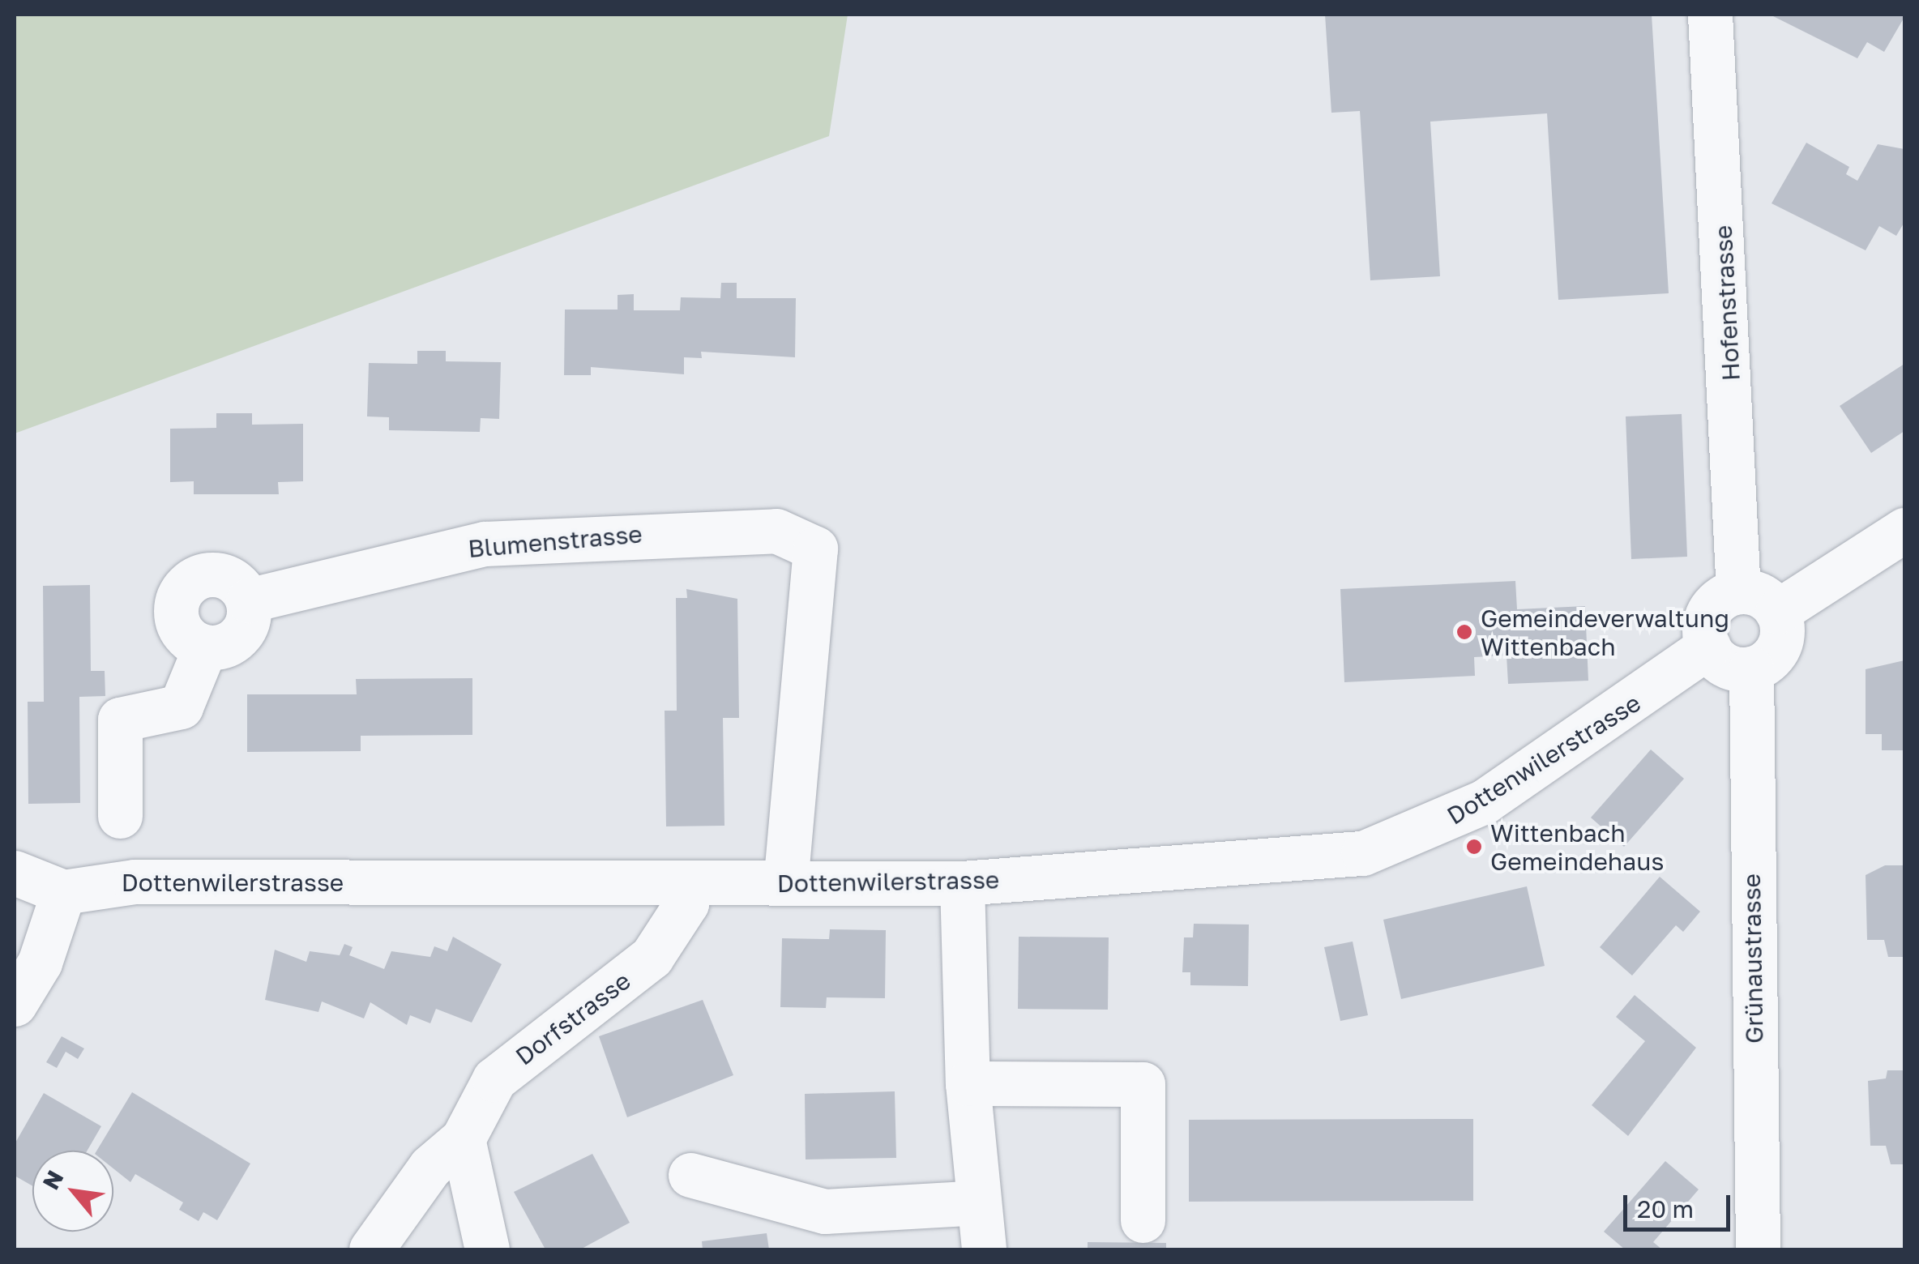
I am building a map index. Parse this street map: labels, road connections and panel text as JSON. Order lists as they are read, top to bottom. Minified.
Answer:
{"streets":{"street":["Hofenstrasse","Blumenstrasse","Dottenwilerstrasse","Grünaustrasse","Dorfstrasse"]},"crossings":[["Hofenstrasse","Dottenwilerstrasse"],["Hofenstrasse","Grünaustrasse"],["Blumenstrasse","Dottenwilerstrasse"],["Dottenwilerstrasse","Grünaustrasse"],["Dottenwilerstrasse","Dorfstrasse"]],"places":["Gemeindeverwaltung Wittenbach","Wittenbach Gemeindehaus"],"scale_bar":"20 m","north":"top left"}
